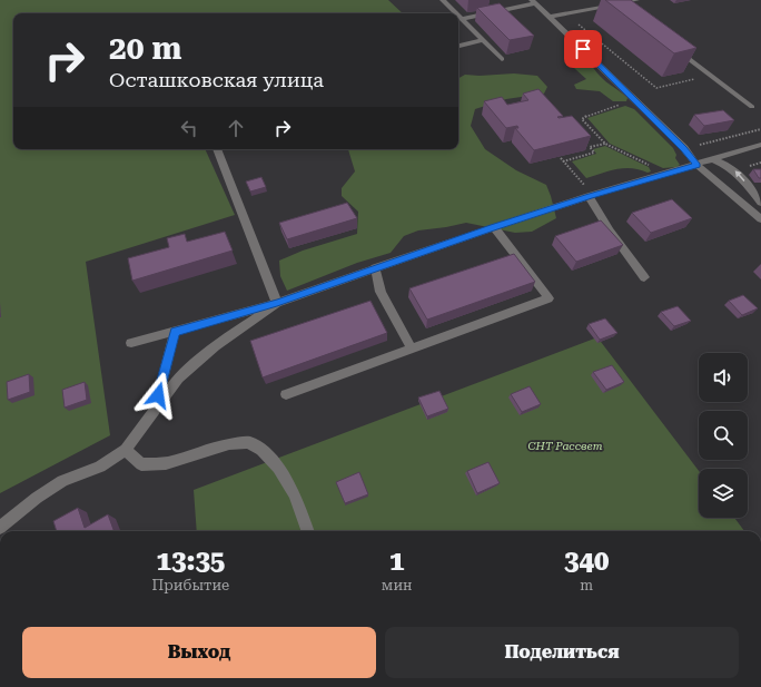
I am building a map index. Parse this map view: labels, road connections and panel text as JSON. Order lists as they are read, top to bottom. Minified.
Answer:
{"parks":["СНТ Рассвет"],"page":{"turn":["20 m","Осташковская улица"],"eta":["13:35","Прибытие","1","мин","340","m"],"buttons":["Выход","Поделиться"]}}
